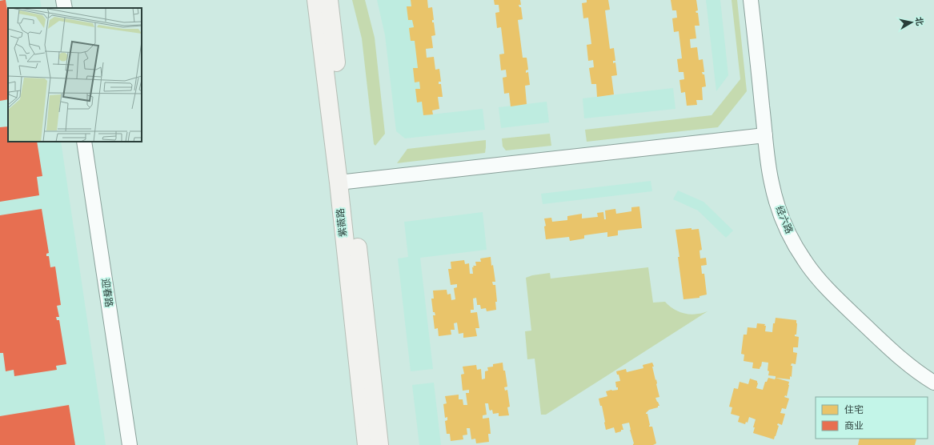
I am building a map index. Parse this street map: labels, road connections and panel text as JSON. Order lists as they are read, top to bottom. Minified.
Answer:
{"streets":{"main road":["紫薇路"],"street":["经六路","迎春路"]},"legend":["住宅","商业"],"north":"right"}
